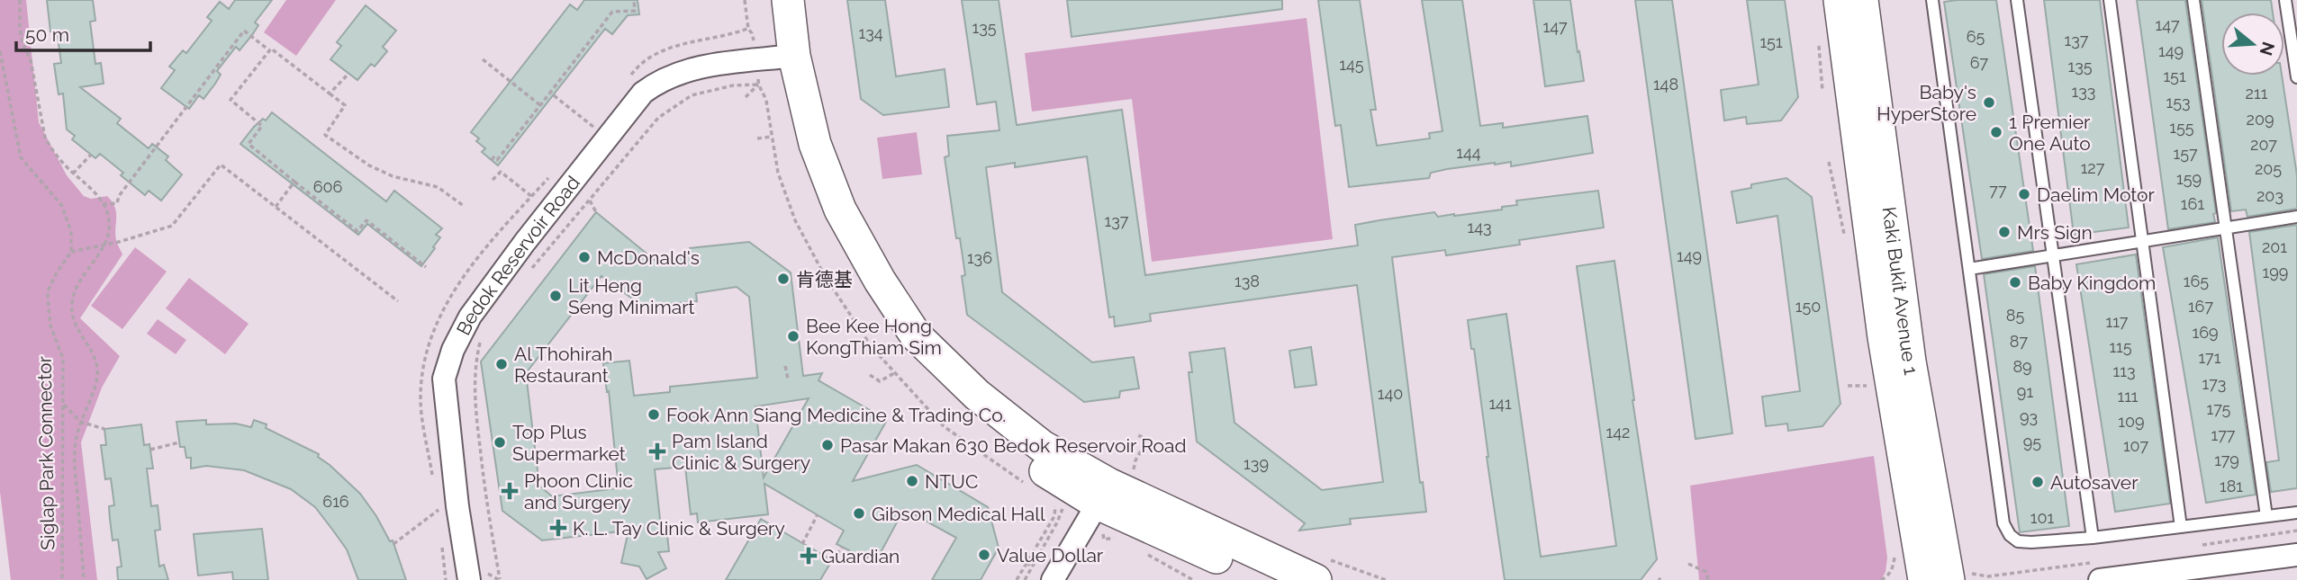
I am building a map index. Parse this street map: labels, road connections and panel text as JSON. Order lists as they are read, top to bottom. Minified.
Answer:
{"streets":{"main road":["Kaki Bukit Avenue 1"],"street":["Bedok Reservoir Road"],"path":["Siglap Park Connector"]},"places":{"other":["Baby's HyperStore","1 Premier One Auto","Daelim Motor","Mrs Sign","McDonald's","肯德基","Baby Kingdom","Lit Heng Seng Minimart","Bee Kee Hong KongThiam Sim","Al Thohirah Restaurant","Fook Ann Siang Medicine & Trading Co.","Top Plus Supermarket","Pasar Makan 630 Bedok Reservoir Road","NTUC","Autosaver","Gibson Medical Hall","Value Dollar"],"health":["Pam Island Clinic & Surgery","Phoon Clinic and Surgery","K. L. Tay Clinic & Surgery","Guardian"]},"house_numbers":["147","147","135","134","65","137","151","149","67","145","135","151","148","133","211","153","209","155","207","144","157","127","205","159","606","77","203","161","137","143","201","149","136","199","138","165","150","167","85","117","169","87","115","171","89","113","173","91","140","111","141","175","93","109","142","177","95","107","179","139","181","616","101"],"scale_bar":"50 m","north":"right"}
